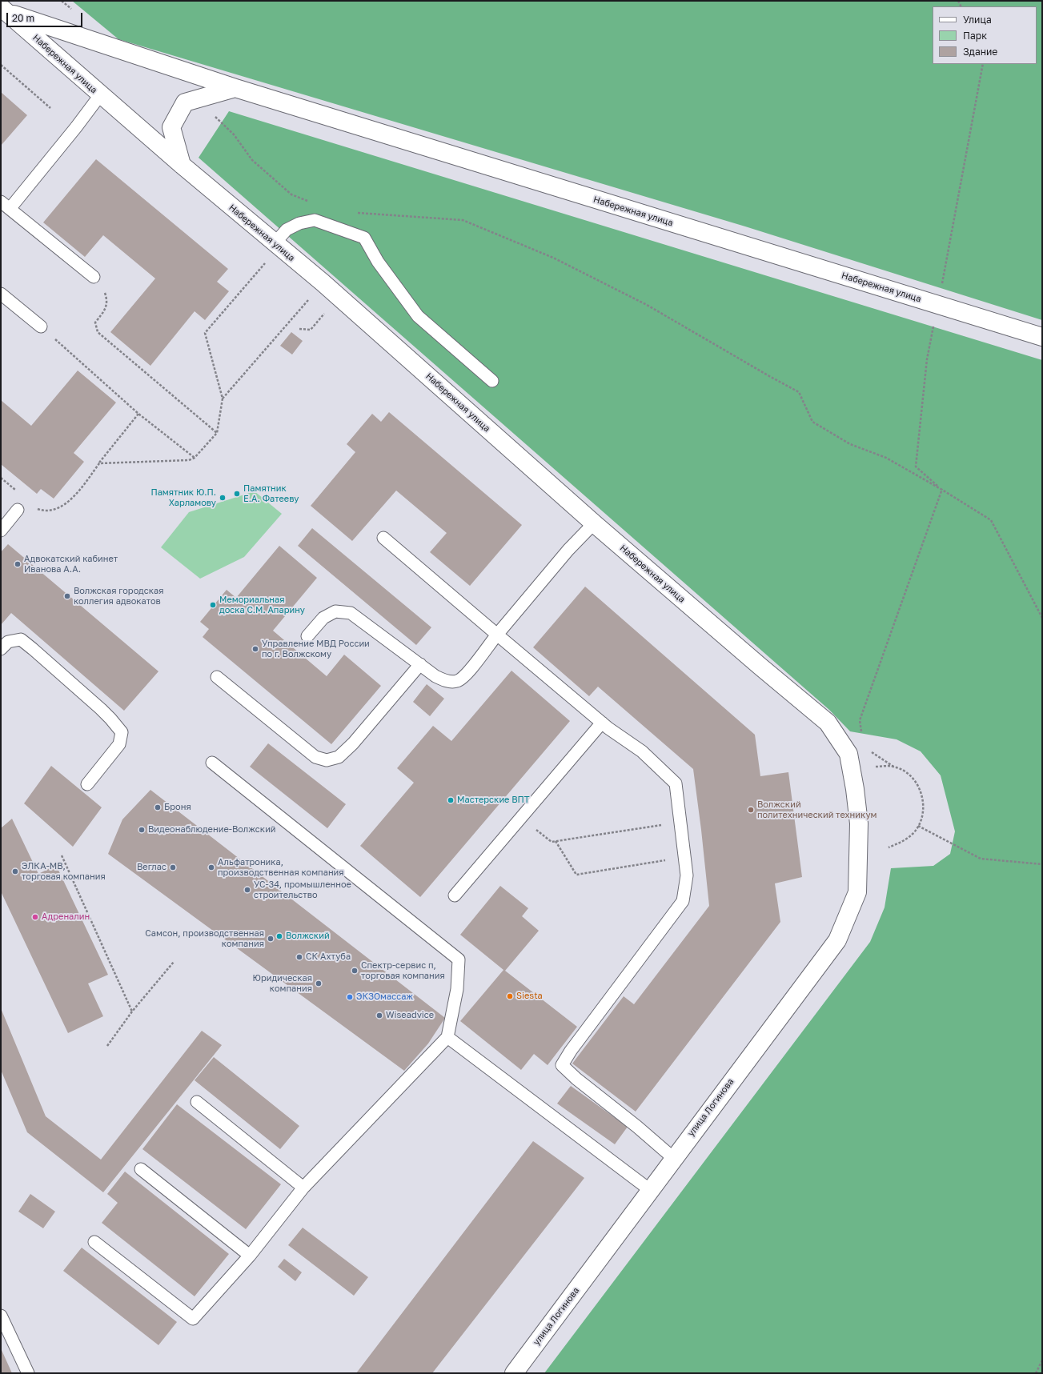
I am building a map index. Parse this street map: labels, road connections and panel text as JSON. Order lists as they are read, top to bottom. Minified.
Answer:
{"streets":{"street":["Набережная улица","улица Логинова"]},"crossings":[["Набережная улица","улица Логинова"]],"places":["Памятник Е.А. Фатееву","Памятник Ю.П. Харламову","Адвокатский кабинет Иванова А.А.","Волжская городская коллегия адвокатов","Мемориальная доска С.М. Апарину","Управление МВД России по г. Волжскому","Мастерские ВПТ","Броня","Волжский политехнический техникум","Видеонаблюдение-Волжский","Веглас","Альфатроника, производственная компания","ЭЛКА-МВ, торговая компания","УС-34, промышленное строительство","Адреналин","Волжский","Самсон, производственная компания","СК Ахтуба","Спектр-сервис п, торговая компания","Юридическая компания","Siesta","ЭКЗОмассаж","Wiseadvice"],"legend":["Улица","Парк","Здание"],"scale_bar":"20 m"}
